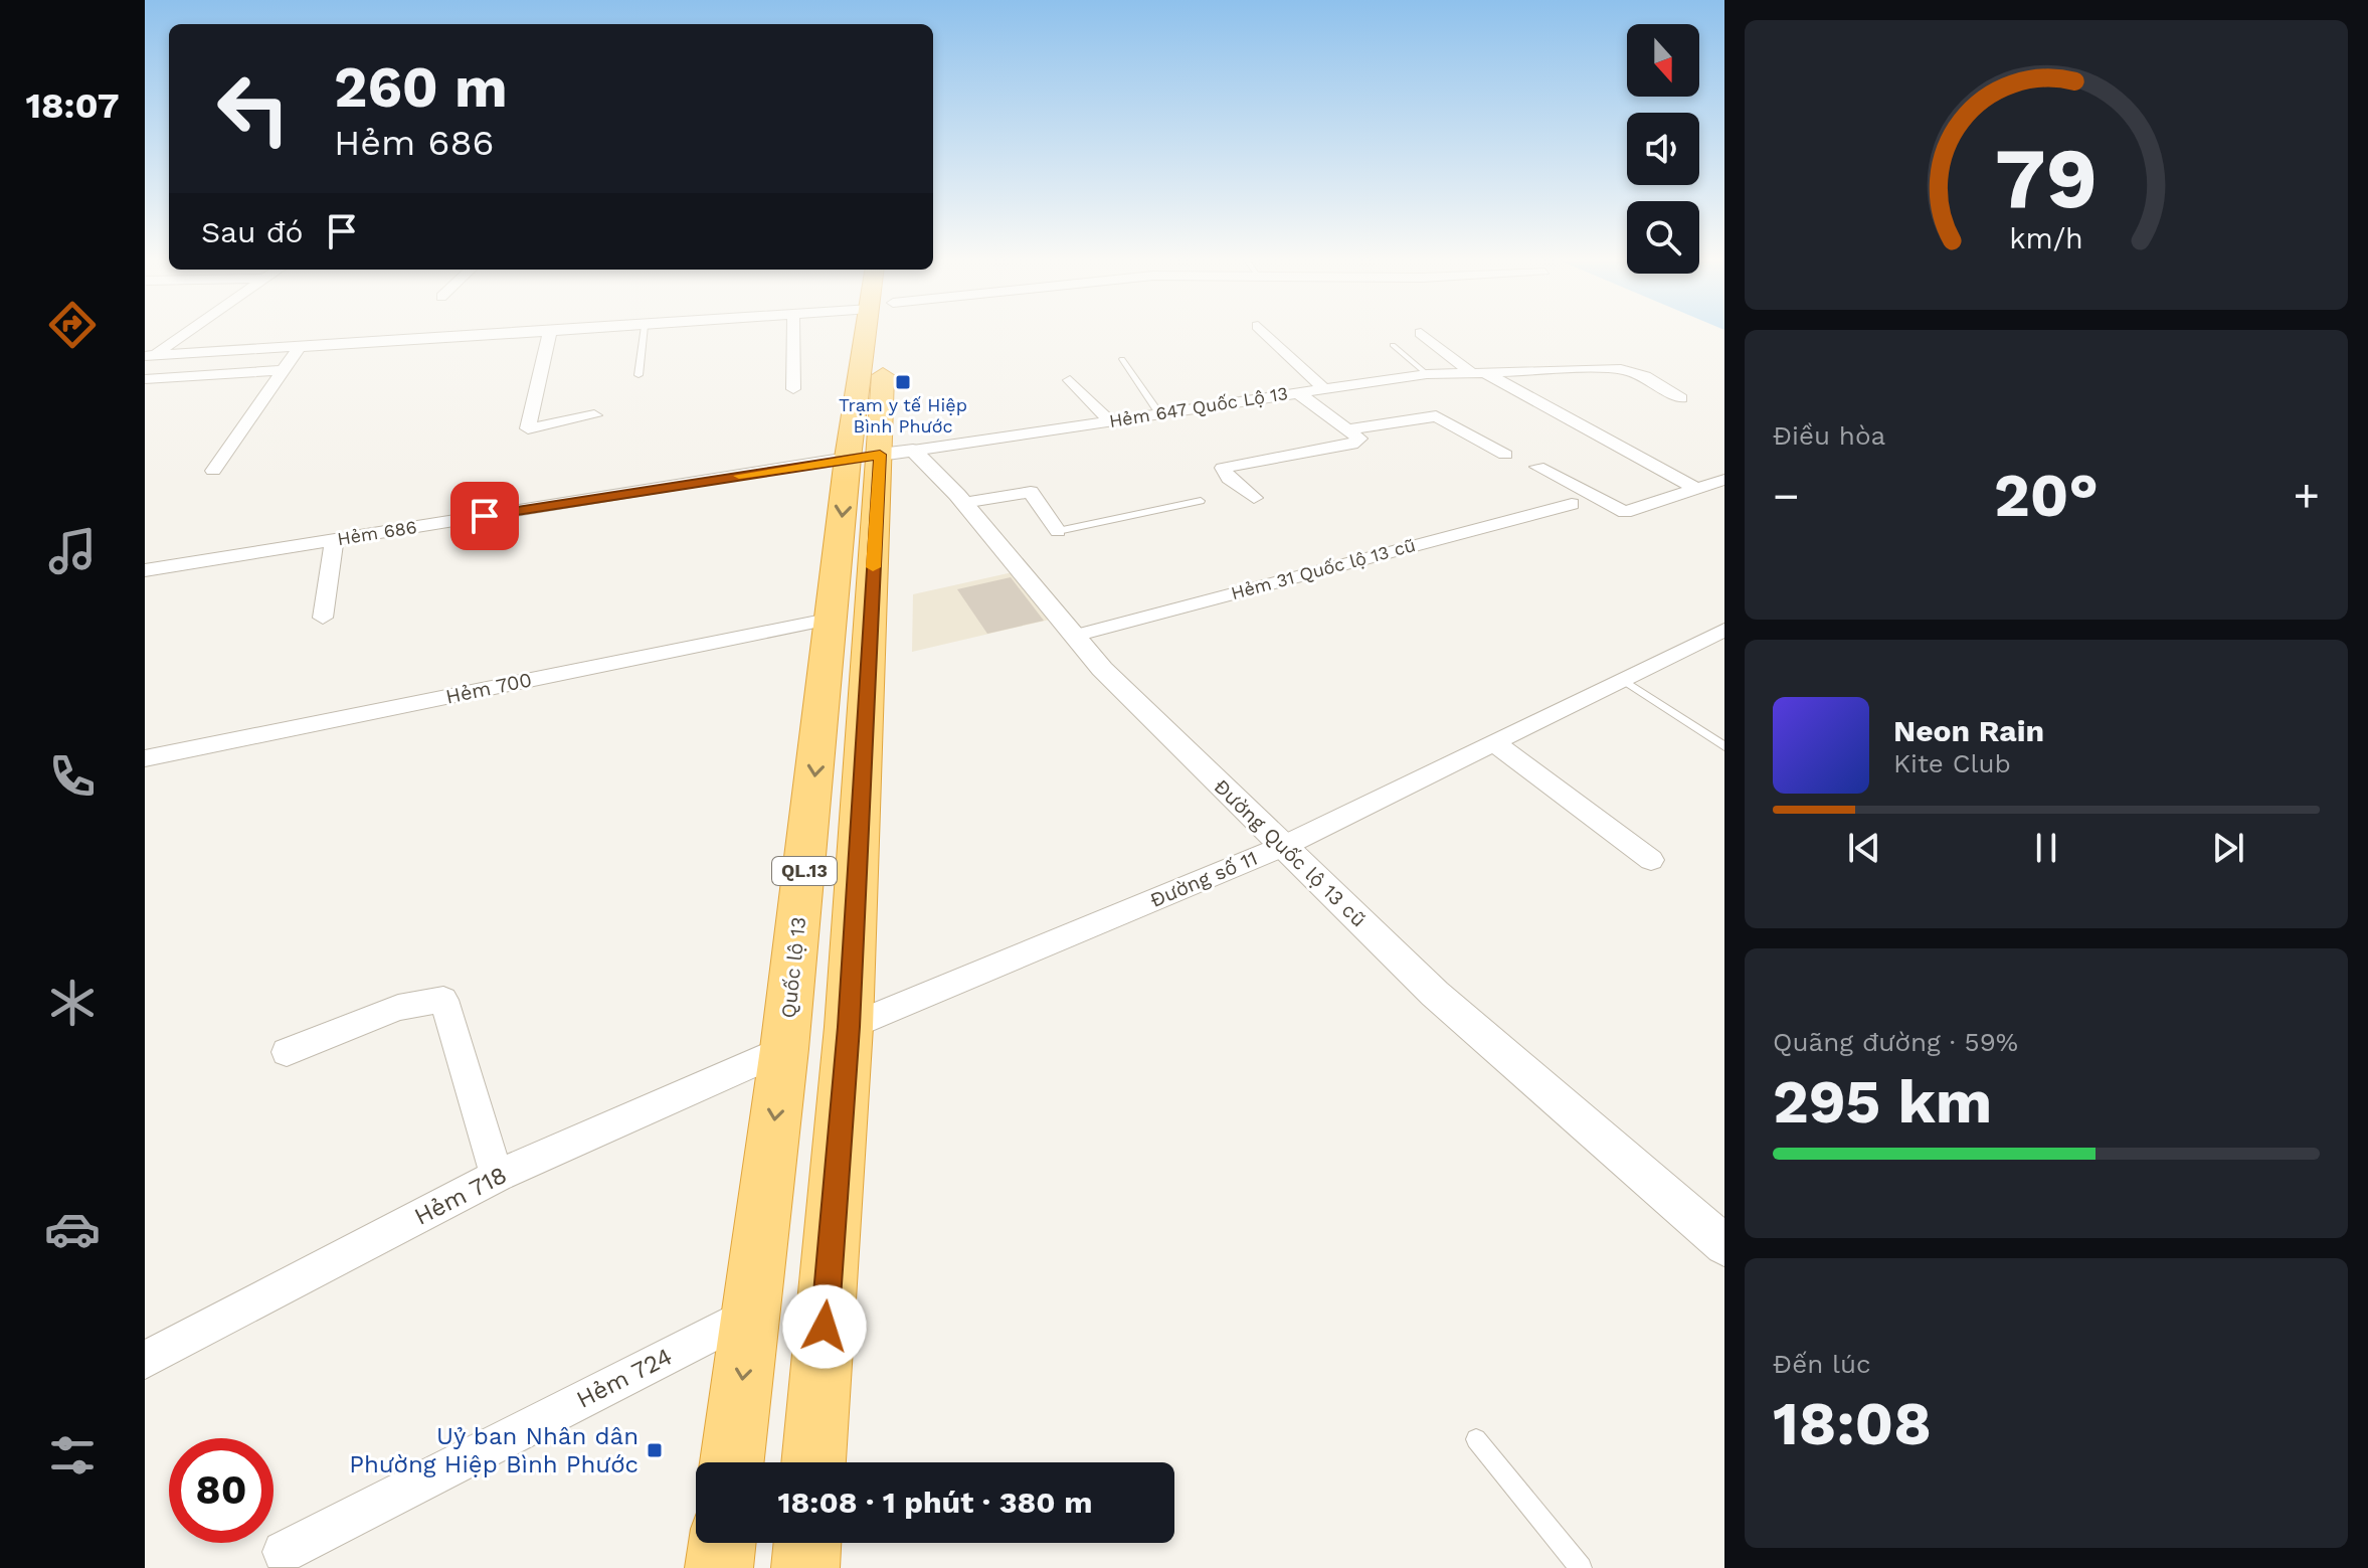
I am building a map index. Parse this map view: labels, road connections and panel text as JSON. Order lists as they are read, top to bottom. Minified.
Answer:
{"streets":{"highway":["QL.13","Quốc lộ 13"],"street":["Hẻm 647 Quốc Lộ 13","Hẻm 686","Hẻm 31 Quốc lộ 13 cũ","Hẻm 700","Đường Quốc lộ 13 cũ","Đường số 11","Hẻm 718","Hẻm 724"]},"crossings":[["Hẻm 647 Quốc Lộ 13","Hẻm 686"],["Hẻm 647 Quốc Lộ 13","Đường Quốc lộ 13 cũ"],["Hẻm 647 Quốc Lộ 13","Quốc lộ 13"],["Hẻm 686","Đường Quốc lộ 13 cũ"],["Hẻm 686","Quốc lộ 13"],["Hẻm 31 Quốc lộ 13 cũ","Đường Quốc lộ 13 cũ"],["Hẻm 700","Quốc lộ 13"],["Đường Quốc lộ 13 cũ","Đường số 11"],["Đường Quốc lộ 13 cũ","Quốc lộ 13"],["Đường số 11","Quốc lộ 13"],["Quốc lộ 13","Hẻm 718"],["Quốc lộ 13","Hẻm 724"]],"places":{"transit":["Trạm y tế Hiệp Bình Phước","Uỷ ban Nhân dân Phường Hiệp Bình Phước"]},"north":"bottom","page":{"tabs":"18:07","turn":["260 m","Hẻm 686"],"then":"Sau đó","tile":["Điều hòa",["Quãng đường · 59%","295 km"],["Đến lúc","18:08"]],"heat":["−","20°","+"],"song":["Neon Rain","Kite Club"],"limit":"80","trip":"18:08 · 1 phút · 380 m","gauge":["79","km/h"]}}
